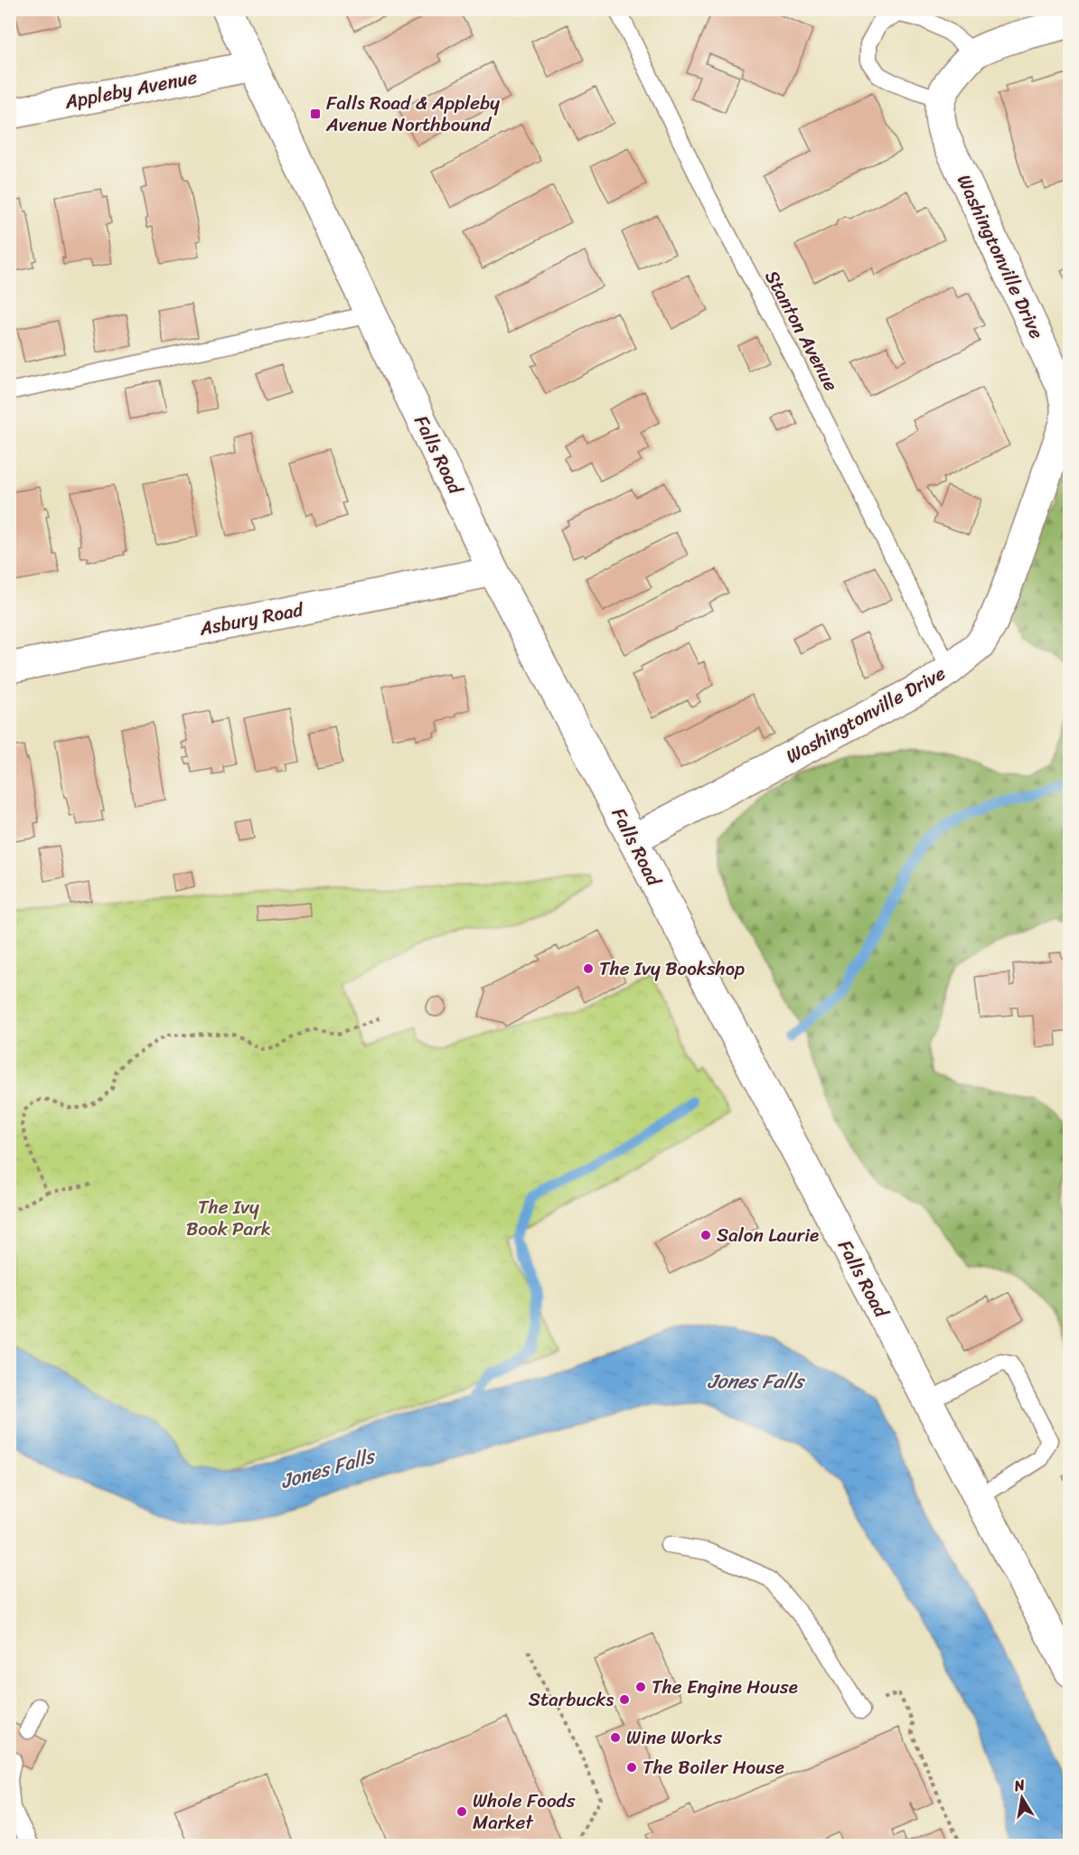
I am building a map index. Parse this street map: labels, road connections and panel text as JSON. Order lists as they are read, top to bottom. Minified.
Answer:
{"streets":{"street":["Appleby Avenue","Washingtonville Drive","Falls Road","Asbury Road"],"lane":["Stanton Avenue"]},"crossings":[["Appleby Avenue","Falls Road"],["Washingtonville Drive","Stanton Avenue"],["Washingtonville Drive","Falls Road"],["Falls Road","Asbury Road"]],"water":["Jones Falls"],"parks":["The Ivy Book Park"],"places":{"transit":["Falls Road & Appleby Avenue Northbound"],"other":["The Ivy Bookshop","Salon Laurie","The Engine House","Starbucks","Wine Works","The Boiler House","Whole Foods Market"]},"north":"top"}
